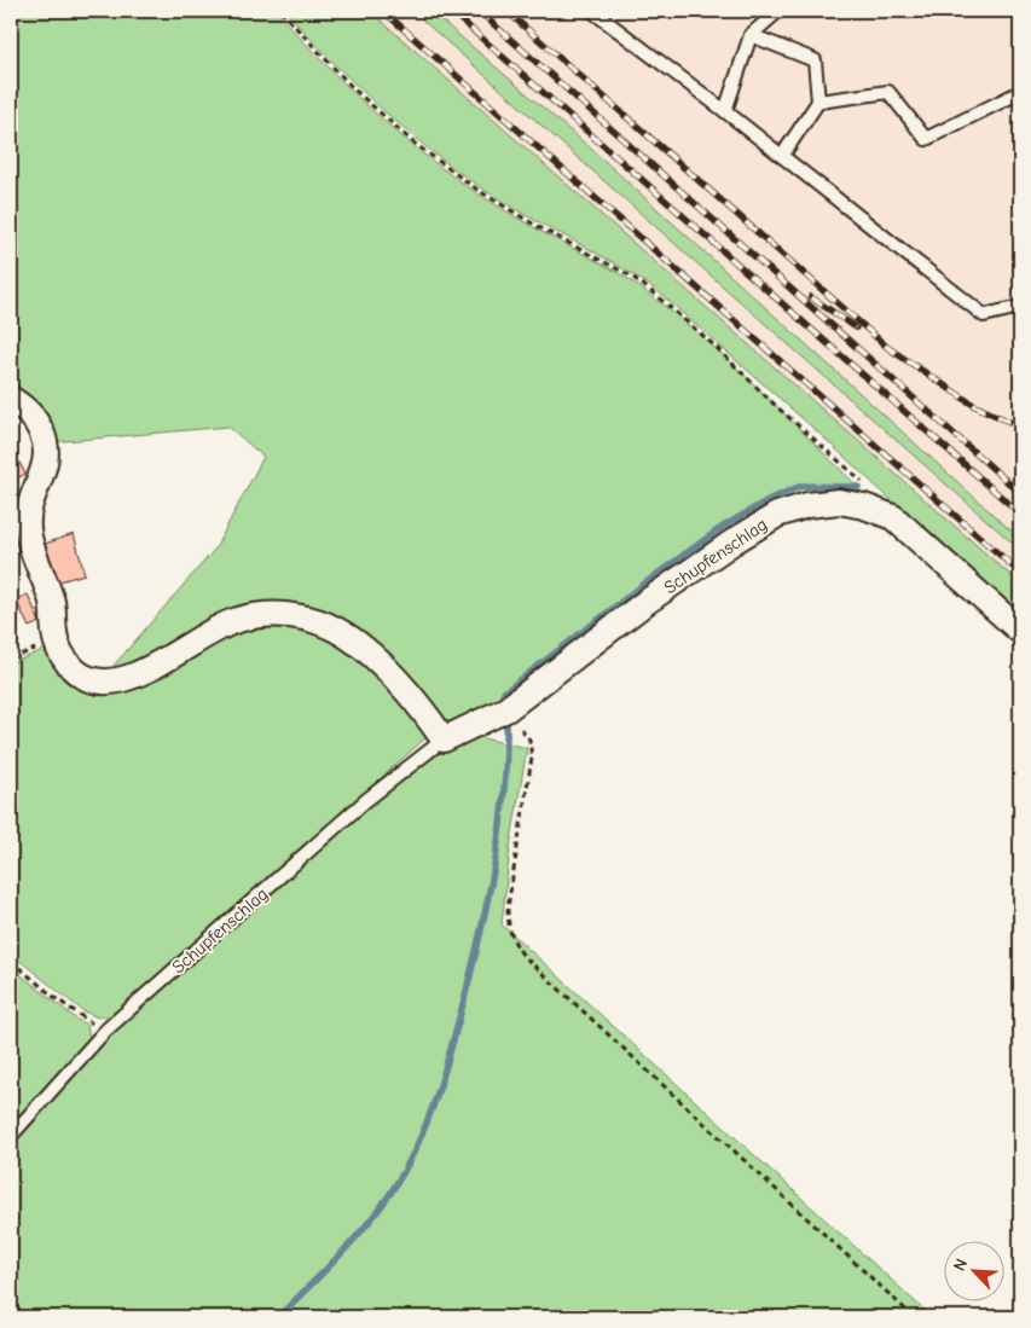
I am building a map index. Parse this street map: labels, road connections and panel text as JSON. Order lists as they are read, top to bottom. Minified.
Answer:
{"streets":{"street":["Schupfenschlag"]},"north":"top left"}
